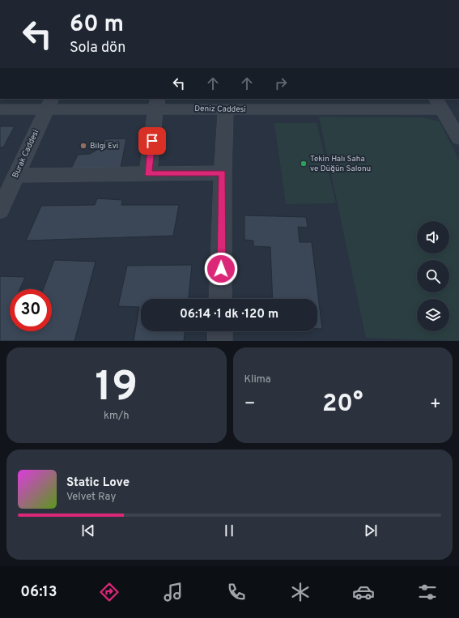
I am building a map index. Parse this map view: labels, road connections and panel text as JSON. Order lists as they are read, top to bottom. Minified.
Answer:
{"streets":{"street":["Deniz Caddesi","Burak Caddesi"]},"crossings":[["Deniz Caddesi","Burak Caddesi"]],"places":["Bilgi Evi","Tekin Halı Saha ve Düğün Salonu"],"page":{"turn":["60 m","Sola dön"],"limit":"30","trip":"06:14 · 1 dk · 120 m","tile":[["19","km/h"],"Klima"],"heat":["−","20°","+"],"song":["Static Love","Velvet Ray"],"tabs":"06:13"}}
